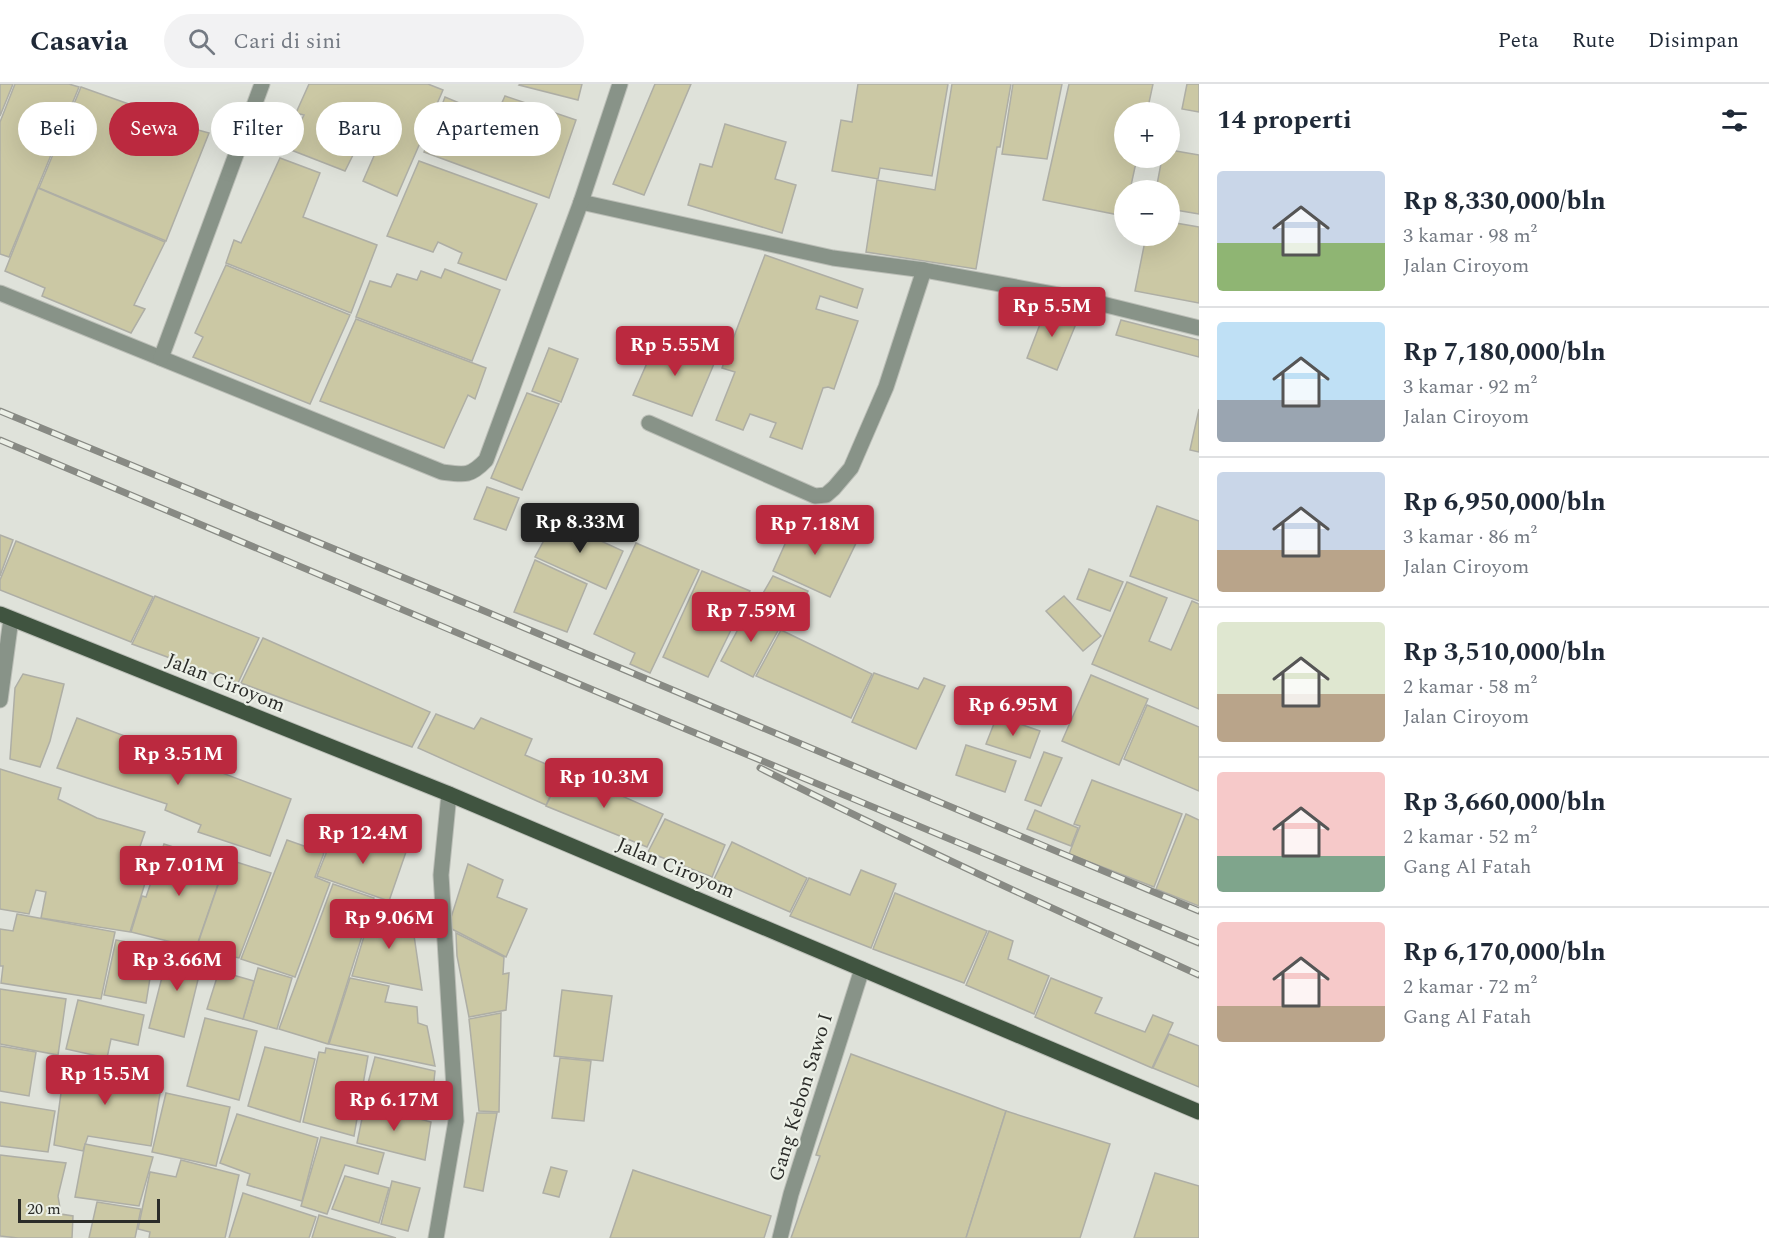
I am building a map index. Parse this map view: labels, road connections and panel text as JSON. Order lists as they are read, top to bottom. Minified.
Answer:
{"streets":{"main road":["Jalan Ciroyom"],"street":["Gang Kebon Sawo I"]},"crossings":[["Jalan Ciroyom","Gang Kebon Sawo I"]],"scale_bar":"20 m","page":{"header":"Casavia","search":"Cari di sini","nav":["Peta","Rute","Disimpan"],"heading":"14 properti","map_buttons":["+","−"],"chip":["Beli","Sewa","Filter","Baru","Apartemen"],"list":[{"name":"Rp 8,330,000/bln","note":"3 kamar · 98 m² · Jalan Ciroyom"},{"name":"Rp 7,180,000/bln","note":"3 kamar · 92 m² · Jalan Ciroyom"},{"name":"Rp 6,950,000/bln","note":"3 kamar · 86 m² · Jalan Ciroyom"},{"name":"Rp 3,510,000/bln","note":"2 kamar · 58 m² · Jalan Ciroyom"},{"name":"Rp 3,660,000/bln","note":"2 kamar · 52 m² · Gang Al Fatah"},{"name":"Rp 6,170,000/bln","note":"2 kamar · 72 m² · Gang Al Fatah"}],"price":["Rp 5.5M","Rp 5.55M","Rp 8.33M","Rp 7.18M","Rp 7.59M","Rp 6.95M","Rp 3.51M","Rp 10.3M","Rp 12.4M","Rp 7.01M","Rp 9.06M","Rp 3.66M","Rp 15.5M","Rp 6.17M"],"scale":"20 m"}}
